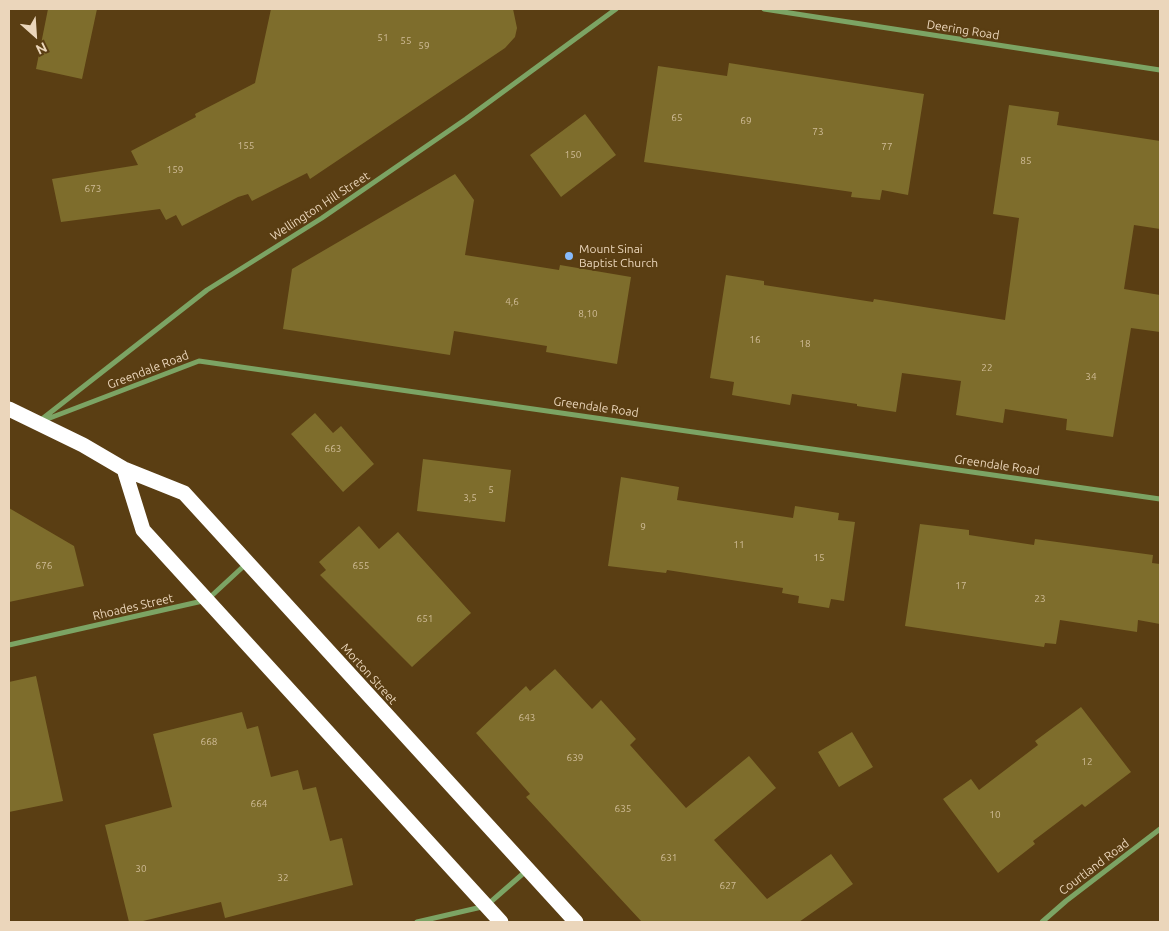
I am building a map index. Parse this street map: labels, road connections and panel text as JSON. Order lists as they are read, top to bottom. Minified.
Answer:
{"streets":{"highway":["Morton Street"],"street":["Deering Road","Wellington Hill Street","Greendale Road","Rhoades Street","Courtland Road"]},"crossings":[["Wellington Hill Street","Greendale Road"],["Wellington Hill Street","Morton Street"],["Greendale Road","Morton Street"]],"places":["Mount Sinai Baptist Church"],"house_numbers":["51","55","59","65","69","73","155","77","150","85","159","673","4,6","8,10","16","18","22","34","663","5","3,5","9","11","15","676","655","17","23","651","643","668","639","12","664","635","10","631","30","32","627"],"north":"bottom right"}
